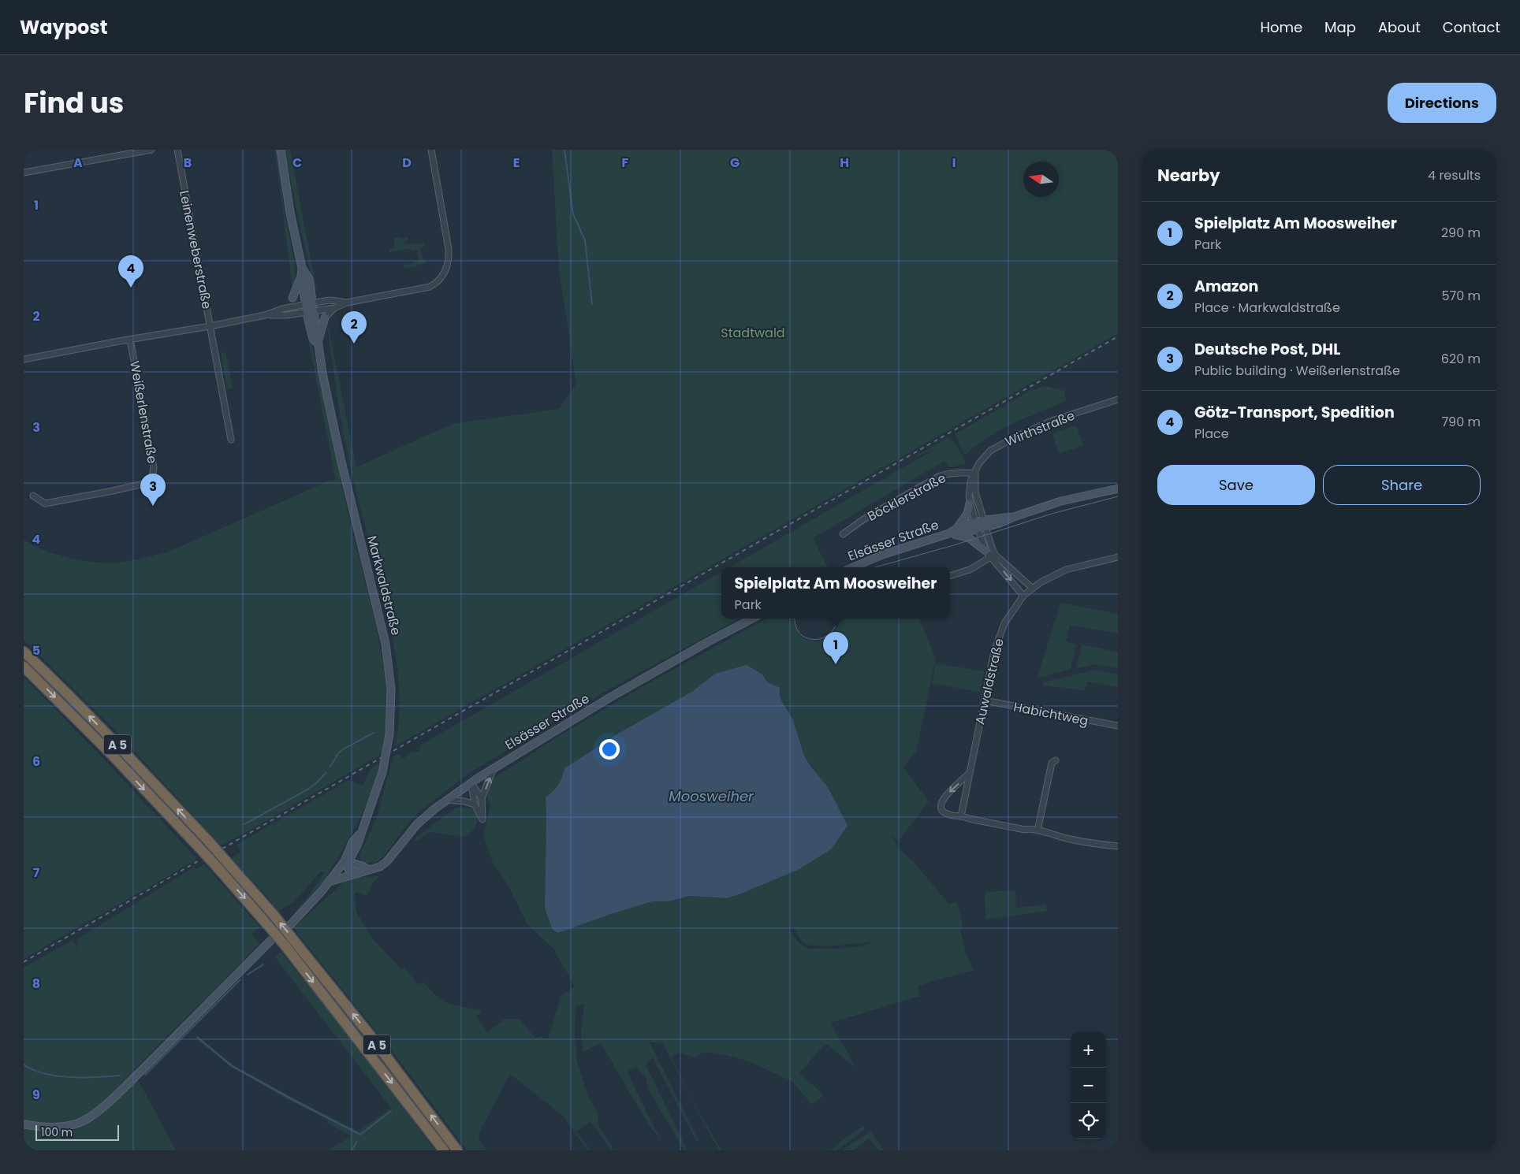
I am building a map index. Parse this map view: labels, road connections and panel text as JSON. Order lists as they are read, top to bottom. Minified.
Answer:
{"streets":{"highway":["A 5"],"main road":["Elsässer Straße","Markwaldstraße"],"street":["Leinenweberstraße","Weißerlenstraße","Wirthstraße","Böcklerstraße","Auwaldstraße","Habichtweg"]},"crossings":[["Wirthstraße","Böcklerstraße"],["Wirthstraße","Elsässer Straße"],["Elsässer Straße","Markwaldstraße"],["Auwaldstraße","Habichtweg"]],"water":["Moosweiher"],"parks":["Stadtwald"],"scale_bar":"100 m","north":"left","page":{"header":"Waypost","nav":["Home","Map","About","Contact"],"title":"Find us","buttons":["Directions",["Save","Share"]],"heading":["Nearby","4 results"],"list":[{"mark":"1","name":"Spielplatz Am Moosweiher","note":"Park","value":"290 m"},{"mark":"2","name":"Amazon","note":"Place · Markwaldstraße","value":"570 m"},{"mark":"3","name":"Deutsche Post, DHL","note":"Public building · Weißerlenstraße","value":"620 m"},{"mark":"4","name":"Götz-Transport, Spedition","note":"Place","value":"790 m"}],"pins":["4","2","3","1"],"popup":["Spielplatz Am Moosweiher","Park"],"map_buttons":["+","−"],"scale":"100 m"},"grid":{"columns":["A","B","C","D","E","F","G","H","I"],"rows":["1","2","3","4","5","6","7","8","9"]}}
